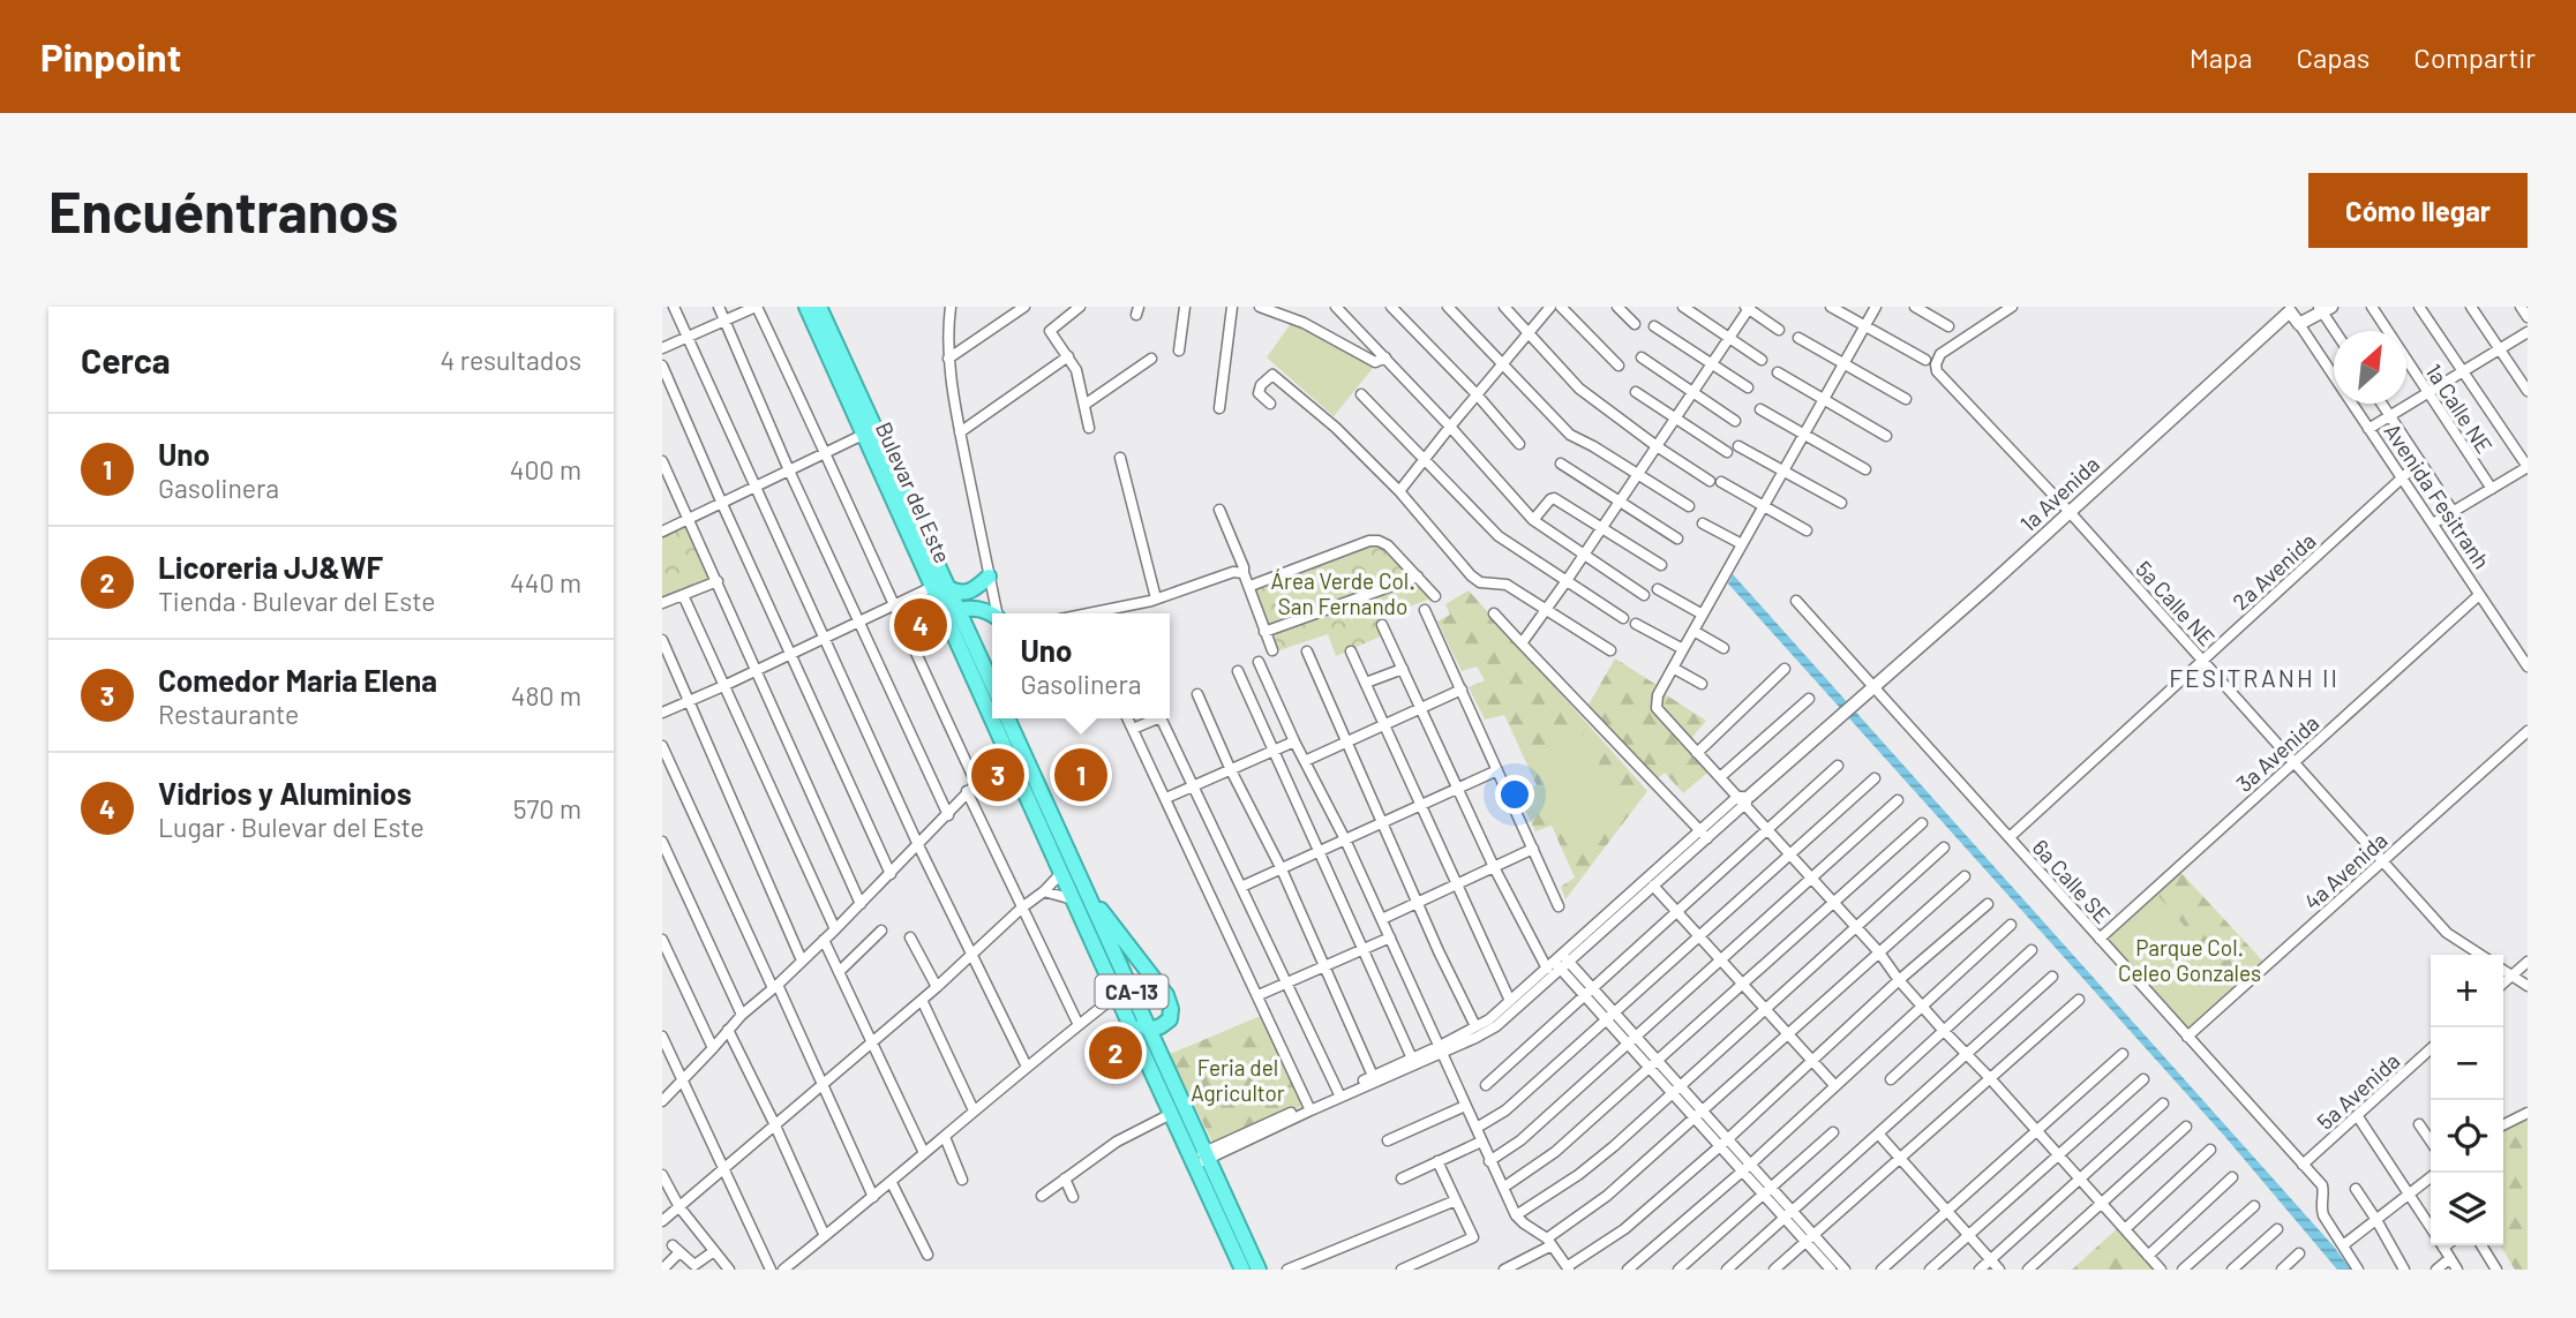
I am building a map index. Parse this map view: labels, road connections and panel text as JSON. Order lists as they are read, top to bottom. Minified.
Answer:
{"streets":{"highway":["Bulevar del Este","CA-13"],"street":["1a Calle NE","1a Avenida","Avenida Fesitranh","2a Avenida","5a Calle NE","3a Avenida","4a Avenida","6a Calle SE","5a Avenida"]},"crossings":[["1a Avenida","Avenida Fesitranh"],["1a Avenida","5a Calle NE"],["1a Avenida","6a Calle SE"],["Avenida Fesitranh","2a Avenida"],["Avenida Fesitranh","3a Avenida"],["2a Avenida","5a Calle NE"],["2a Avenida","6a Calle SE"],["5a Calle NE","3a Avenida"],["5a Calle NE","4a Avenida"],["3a Avenida","6a Calle SE"],["4a Avenida","6a Calle SE"],["6a Calle SE","5a Avenida"]],"districts":["FESITRANH II"],"parks":["Área Verde Col. San Fernando","Parque Col. Celeo Gonzales","Feria del Agricultor"],"north":"top right","page":{"header":"Pinpoint","nav":["Mapa","Capas","Compartir"],"buttons":"Cómo llegar","title":"Encuéntranos","heading":["Cerca","4 resultados"],"list":[{"mark":"1","name":"Uno","note":"Gasolinera","value":"400 m"},{"mark":"2","name":"Licoreria JJ&WF","note":"Tienda · Bulevar del Este","value":"440 m"},{"mark":"3","name":"Comedor Maria Elena","note":"Restaurante","value":"480 m"},{"mark":"4","name":"Vidrios y Aluminios","note":"Lugar · Bulevar del Este","value":"570 m"}],"pins":["4","1","3","2"],"popup":["Uno","Gasolinera"],"map_buttons":["+","−"]}}
